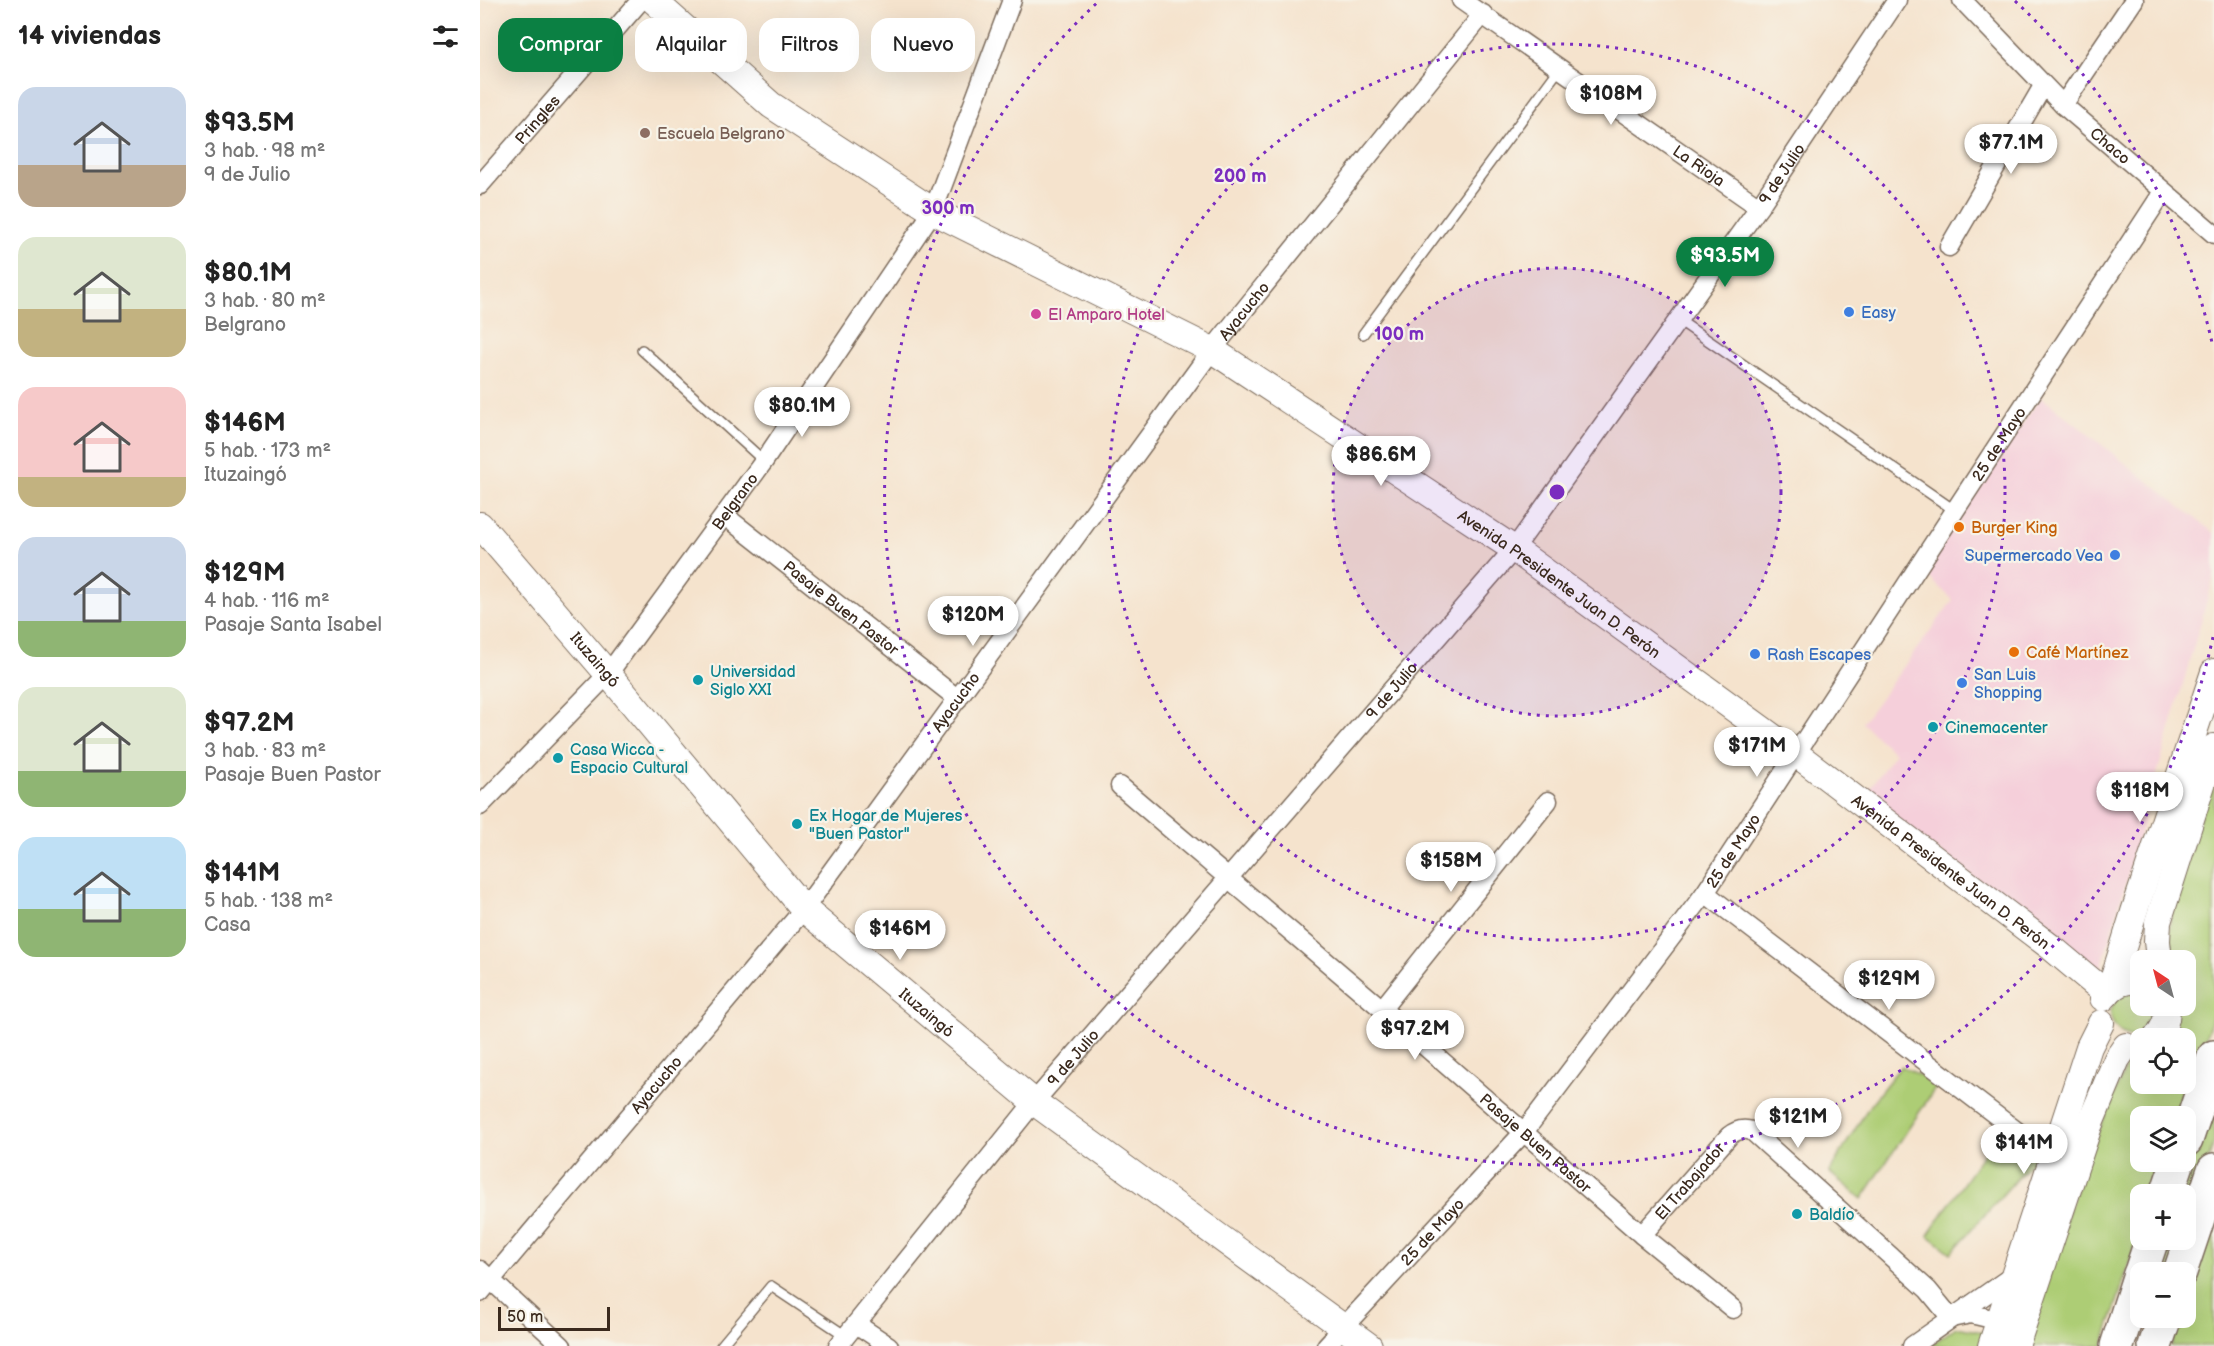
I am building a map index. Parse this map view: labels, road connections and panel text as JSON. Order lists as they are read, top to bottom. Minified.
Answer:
{"streets":{"street":["Pringles","Chaco","La Rioja","9 de Julio","Ayacucho","25 de Mayo","Belgrano","Avenida Presidente Juan D. Perón","Pasaje Buen Pastor","Ituzaingó","El Trabajador"]},"crossings":[["Chaco","25 de Mayo"],["La Rioja","9 de Julio"],["La Rioja","Ayacucho"],["9 de Julio","Avenida Presidente Juan D. Perón"],["9 de Julio","Pasaje Buen Pastor"],["9 de Julio","Ituzaingó"],["Ayacucho","Avenida Presidente Juan D. Perón"],["Ayacucho","Pasaje Buen Pastor"],["Ayacucho","Ituzaingó"],["25 de Mayo","Avenida Presidente Juan D. Perón"],["25 de Mayo","Pasaje Buen Pastor"],["25 de Mayo","Ituzaingó"],["Belgrano","Avenida Presidente Juan D. Perón"],["Belgrano","Pasaje Buen Pastor"],["Belgrano","Ituzaingó"],["Pasaje Buen Pastor","El Trabajador"]],"places":["Escuela Belgrano","Easy","El Amparo Hotel","Burger King","Supermercado Vea","Café Martínez","Rash Escapes","Universidad Siglo XXI","San Luis Shopping","Cinemacenter","Casa Wicca - Espacio Cultural","Ex Hogar de Mujeres \"Buen Pastor\"","Baldío"],"scale_bar":"50 m","north":"top left","page":{"heading":"14 viviendas","chip":["Comprar","Alquilar","Filtros","Nuevo"],"list":[{"name":"$93.5M","note":"3 hab. · 98 m² · 9 de Julio"},{"name":"$80.1M","note":"3 hab. · 80 m² · Belgrano"},{"name":"$146M","note":"5 hab. · 173 m² · Ituzaingó"},{"name":"$129M","note":"4 hab. · 116 m² · Pasaje Santa Isabel"},{"name":"$97.2M","note":"3 hab. · 83 m² · Pasaje Buen Pastor"},{"name":"$141M","note":"5 hab. · 138 m² · Casa"}],"price":["$108M","$77.1M","$93.5M","$80.1M","$86.6M","$120M","$171M","$118M","$158M","$146M","$129M","$97.2M","$121M","$141M"],"map_buttons":["+","−"],"scale":"50 m"},"rings":["200 m","300 m","100 m"]}
